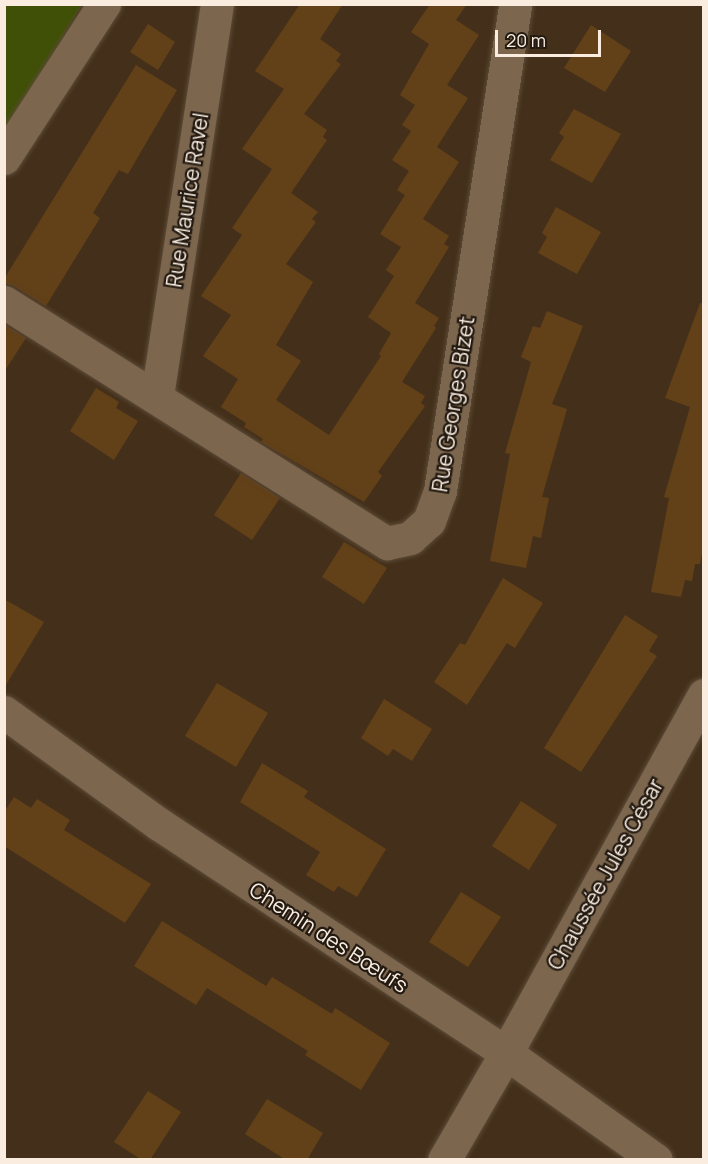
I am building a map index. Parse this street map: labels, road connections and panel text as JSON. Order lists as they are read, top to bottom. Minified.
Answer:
{"streets":{"street":["Rue Maurice Ravel","Rue Georges Bizet","Chaussée Jules César","Chemin des Bœufs"]},"crossings":[["Rue Maurice Ravel","Rue Georges Bizet"],["Chaussée Jules César","Chemin des Bœufs"]],"scale_bar":"20 m"}
